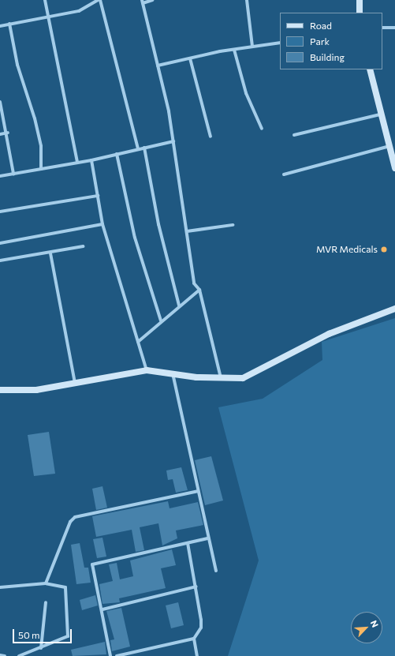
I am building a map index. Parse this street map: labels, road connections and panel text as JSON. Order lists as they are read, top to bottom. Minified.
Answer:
{"places":["MVR Medicals"],"legend":["Road","Park","Building"],"scale_bar":"50 m","north":"top right"}
